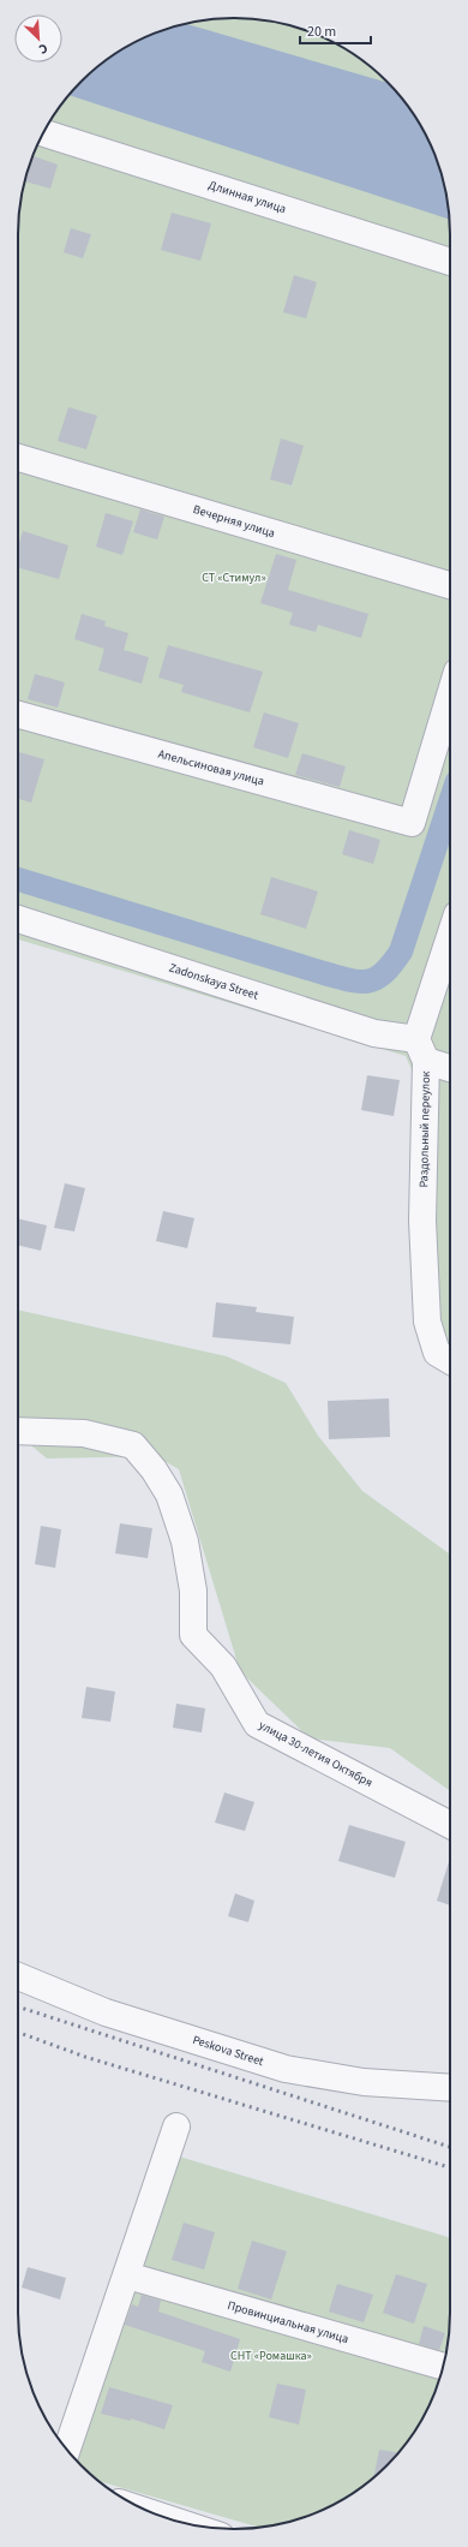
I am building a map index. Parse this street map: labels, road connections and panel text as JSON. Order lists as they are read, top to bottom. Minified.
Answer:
{"streets":{"street":["Длинная улица","Вечерняя улица","Апельсиновая улица","Zadonskaya Street","Раздольный переулок","улица 30-летия Октября","Peskova Street","Провинциальная улица"]},"crossings":[["Zadonskaya Street","Раздольный переулок"]],"parks":["СТ «Стимул»","СНТ «Ромашка»"],"scale_bar":"20 m","north":"bottom right"}
